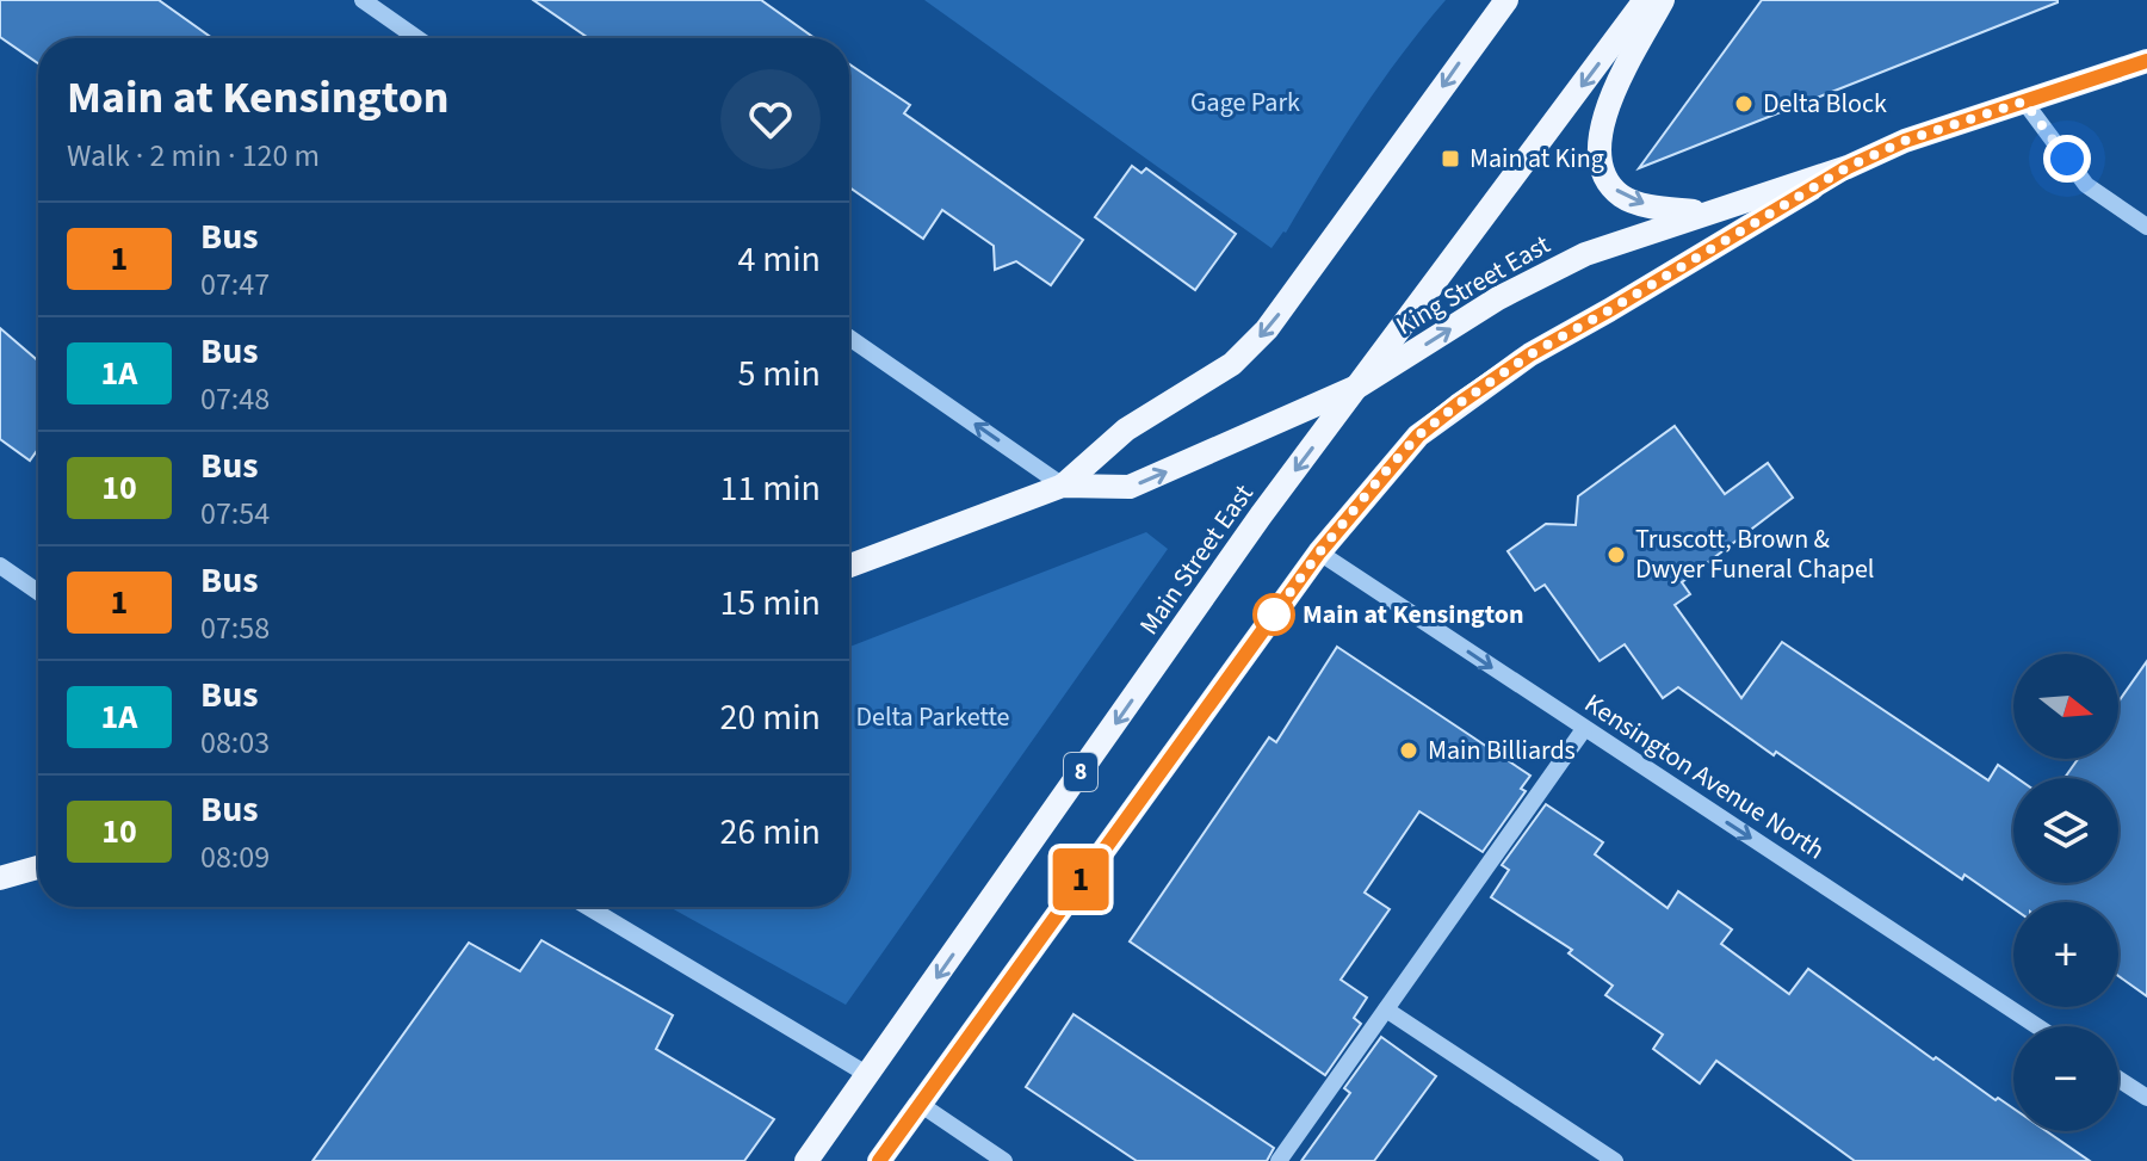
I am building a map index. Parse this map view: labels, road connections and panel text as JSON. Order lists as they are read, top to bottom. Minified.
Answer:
{"streets":{"main road":["King Street East","Main Street East","8"],"street":["Kensington Avenue North"]},"crossings":[["King Street East","Main Street East"],["King Street East","8"],["8","Kensington Avenue North"]],"one_way":["Kensington Avenue North"],"parks":["Gage Park","Delta Parkette"],"places":{"other":["Delta Block","Truscott, Brown & Dwyer Funeral Chapel","Main at Kensington","Main Billiards"],"transit":["Main at King"]},"lines":["bus line 1"],"north":"right","page":{"on_map":"1","heading":["Main at Kensington","Walk · 2 min · 120 m"],"list":[{"mark":"1","name":"Bus","note":"07:47","value":"4 min"},{"mark":"1A","name":"Bus","note":"07:48","value":"5 min"},{"mark":"10","name":"Bus","note":"07:54","value":"11 min"},{"mark":"1","name":"Bus","note":"07:58","value":"15 min"},{"mark":"1A","name":"Bus","note":"08:03","value":"20 min"},{"mark":"10","name":"Bus","note":"08:09","value":"26 min"}],"map_buttons":["+","−"]}}
